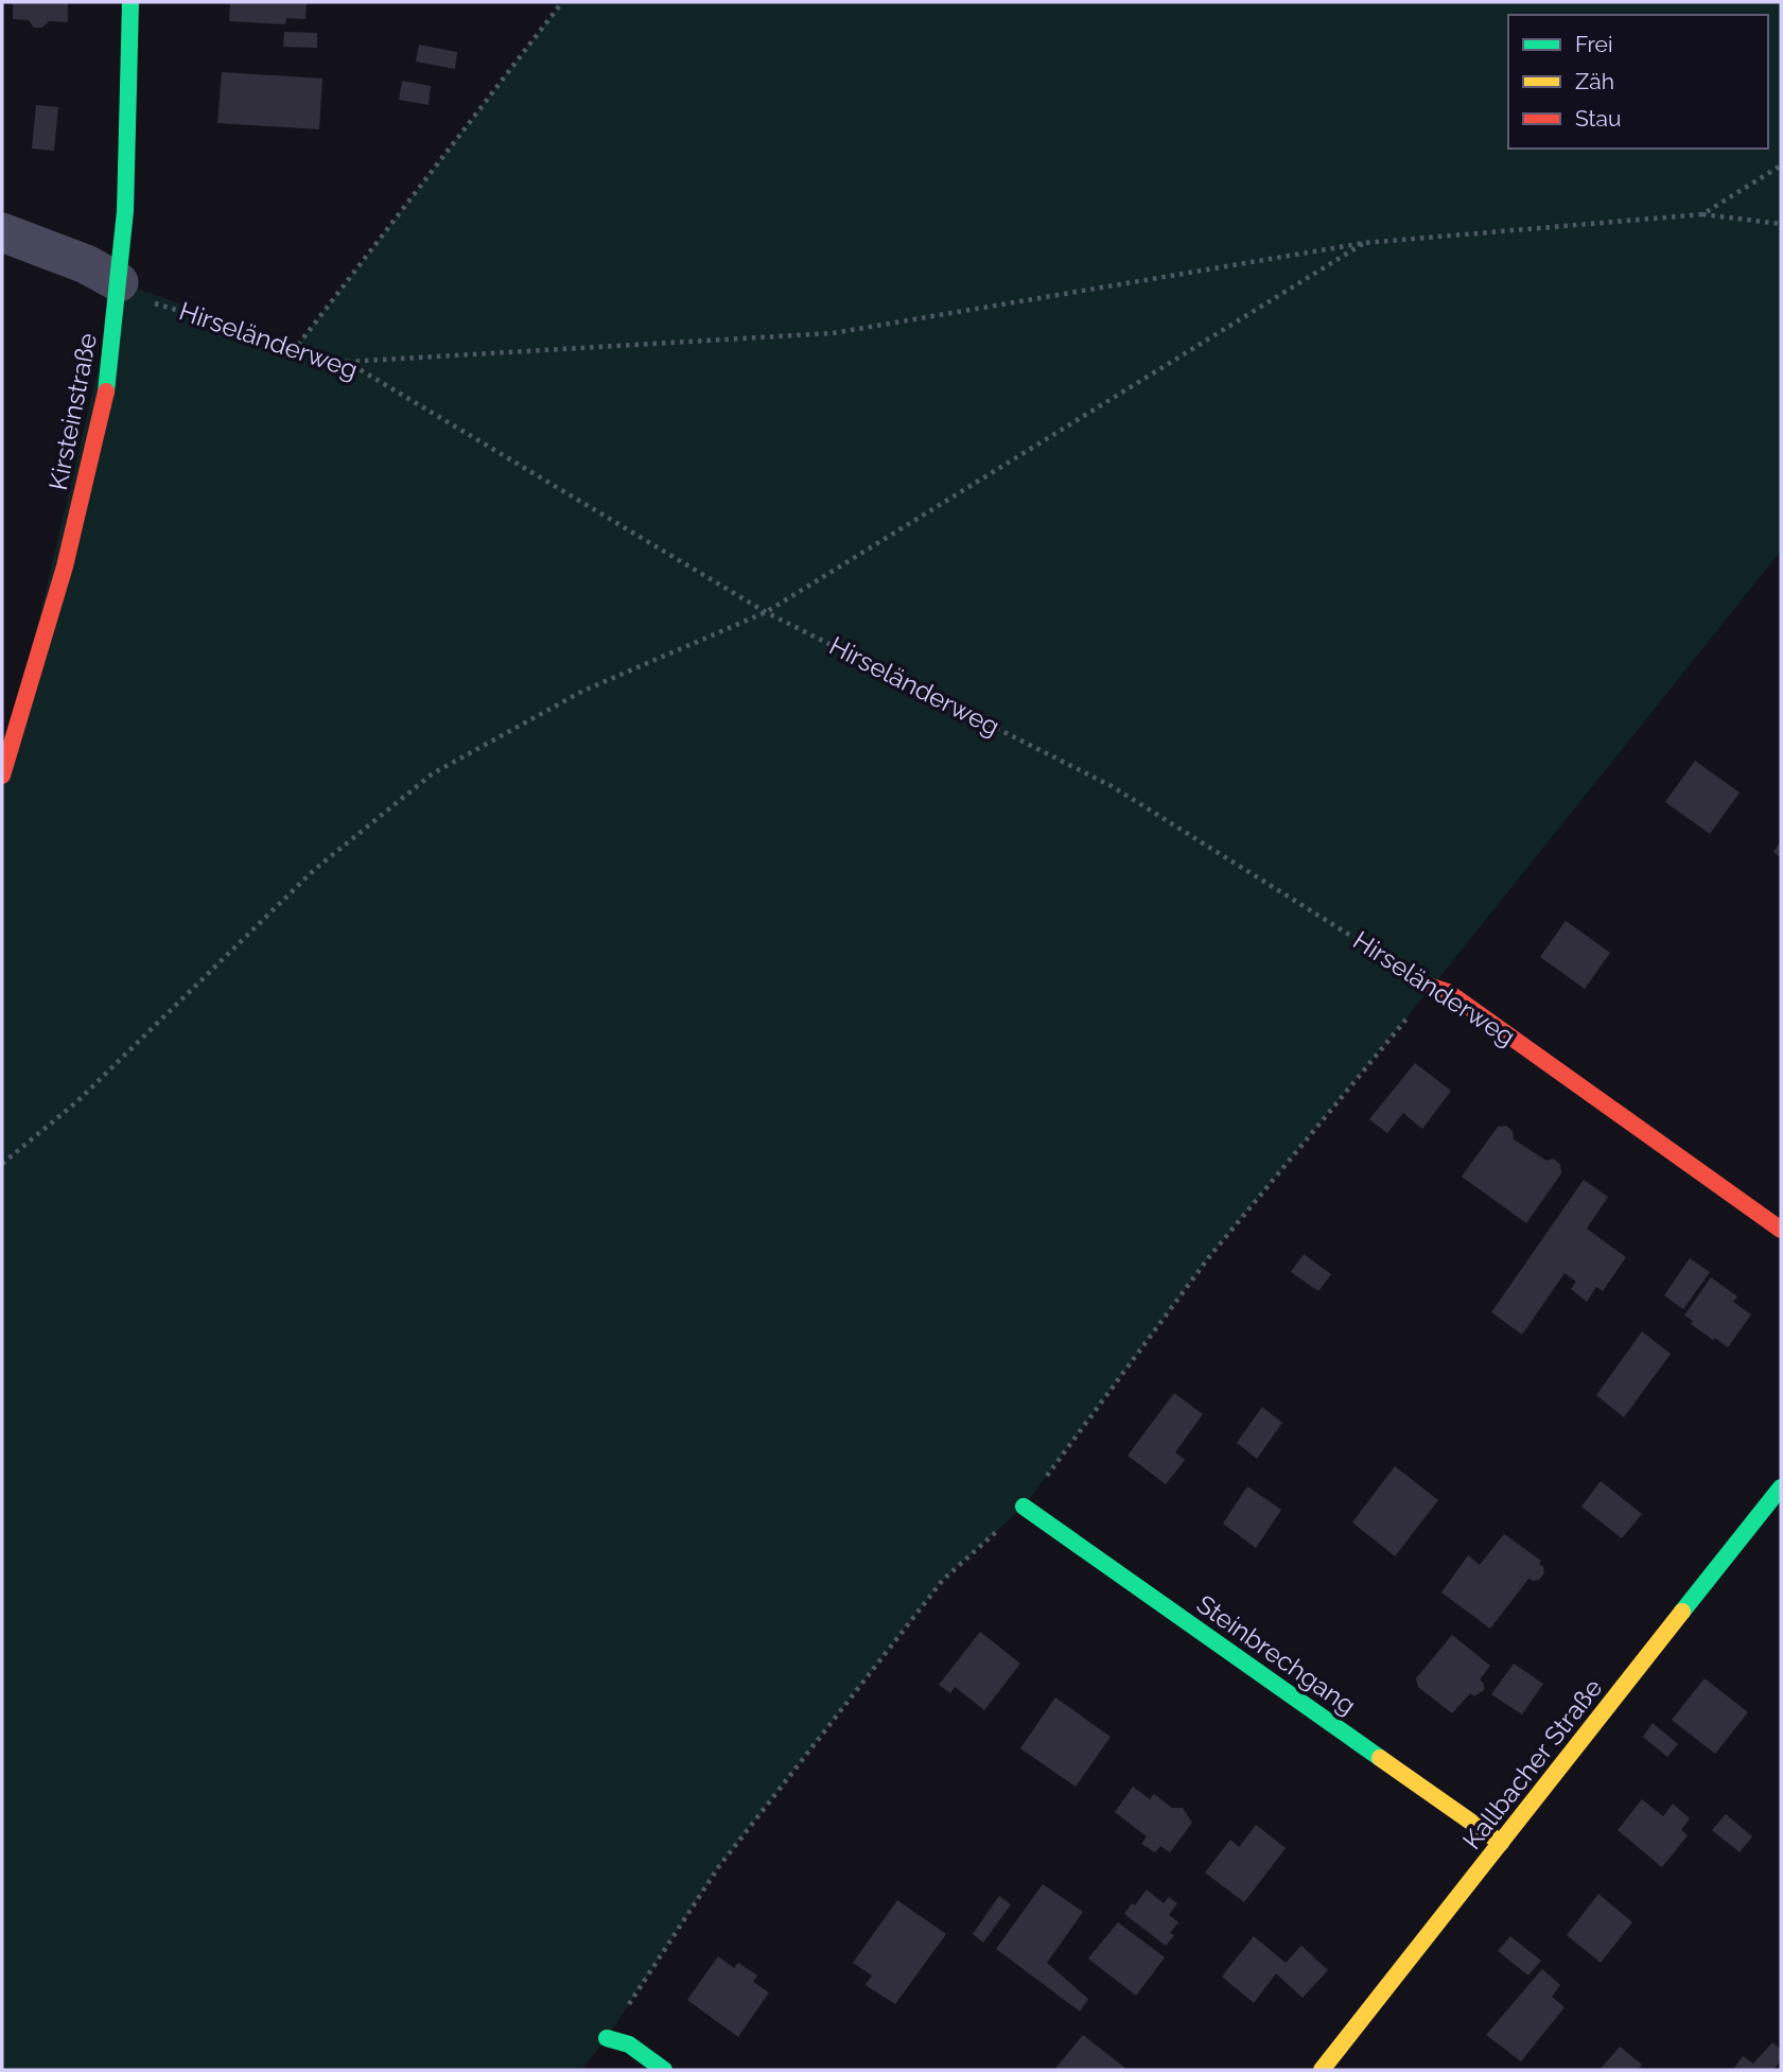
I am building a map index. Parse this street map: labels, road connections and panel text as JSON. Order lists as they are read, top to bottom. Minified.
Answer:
{"streets":{"street":["Hirseländerweg","Kirsteinstraße","Steinbrechgang","Kallbacher Straße"]},"crossings":[["Hirseländerweg","Kirsteinstraße"],["Steinbrechgang","Kallbacher Straße"]],"legend":["Frei","Zäh","Stau"]}
